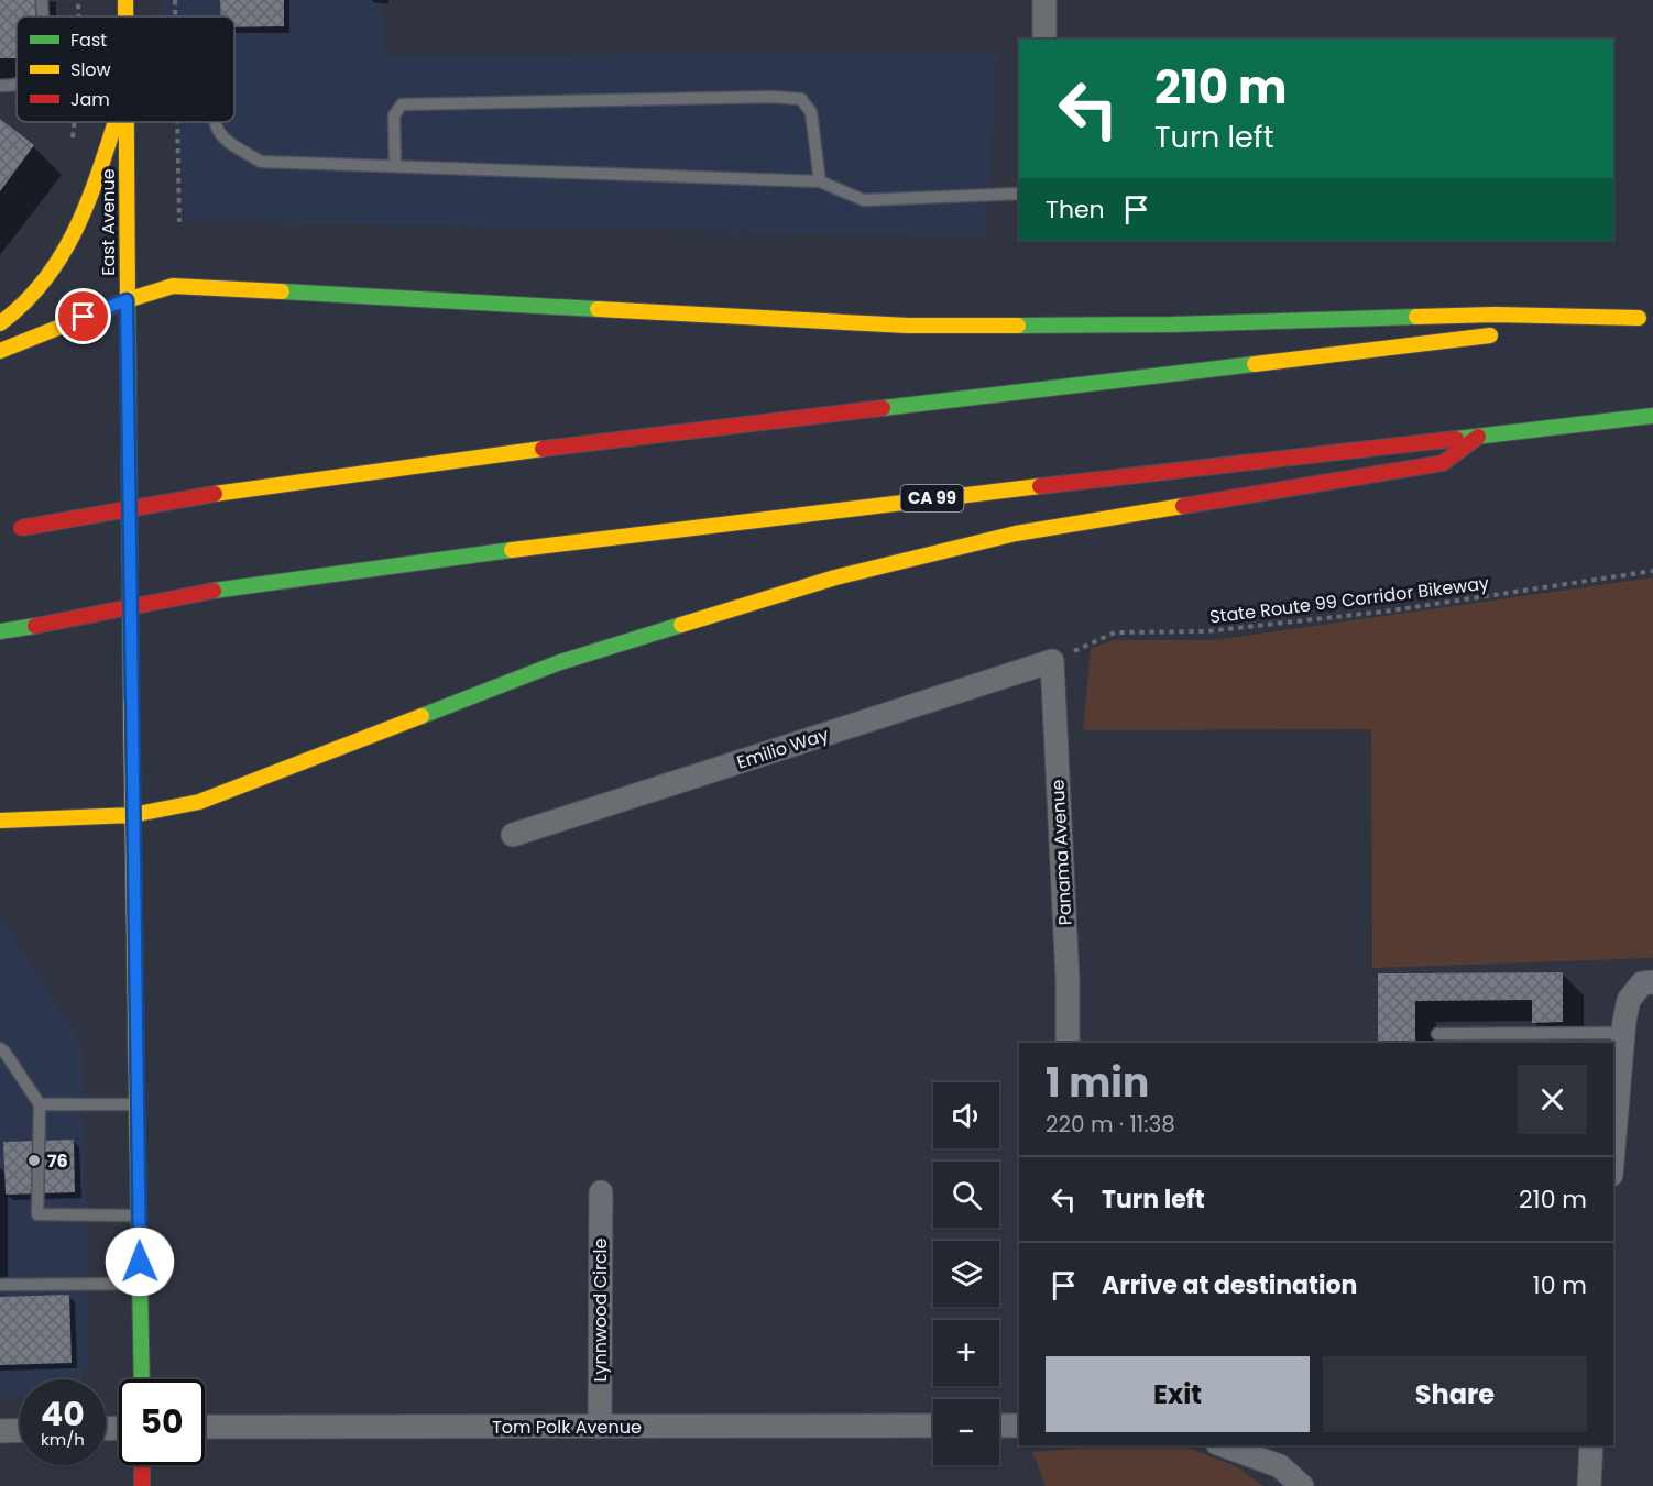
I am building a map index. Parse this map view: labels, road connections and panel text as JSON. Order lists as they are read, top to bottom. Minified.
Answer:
{"streets":{"main road":["East Avenue","CA 99"],"street":["Emilio Way","Panama Avenue","Lynnwood Circle","Tom Polk Avenue"],"path":["State Route 99 Corridor Bikeway"]},"crossings":[["State Route 99 Corridor Bikeway","Emilio Way"],["State Route 99 Corridor Bikeway","Panama Avenue"],["Emilio Way","Panama Avenue"],["Lynnwood Circle","Tom Polk Avenue"]],"places":["76"],"legend":["Fast","Slow","Jam"],"page":{"turn":["210 m","Turn left"],"then":"Then","heading":["1 min","220 m · 11:38"],"map_buttons":["+","−"],"list":[{"name":"Turn left","value":"210 m"},{"name":"Arrive at destination","value":"10 m"}],"buttons":["Exit","Share"],"speed":"40 km/h","limit":"50"}}
